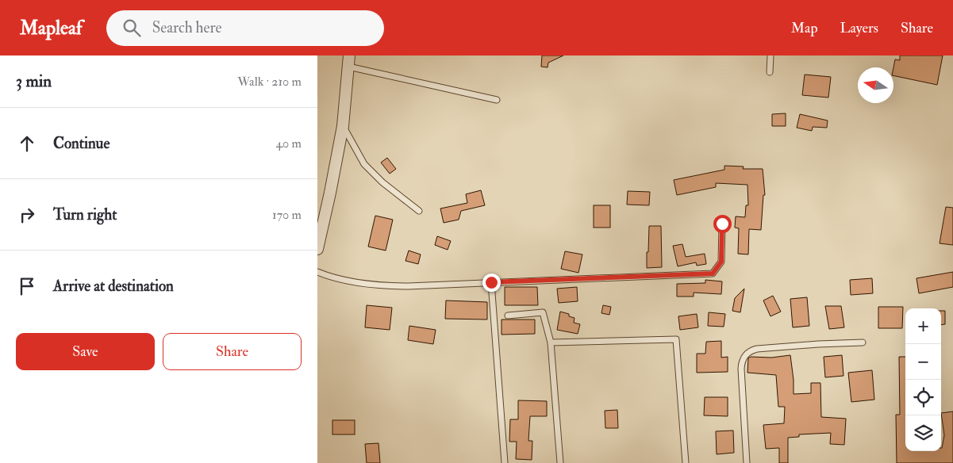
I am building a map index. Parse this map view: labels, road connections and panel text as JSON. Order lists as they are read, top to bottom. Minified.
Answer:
{"north":"left","page":{"header":"Mapleaf","search":"Search here","nav":["Map","Layers","Share"],"heading":["3 min","Walk · 210 m"],"list":[["Continue","40 m"],["Turn right","170 m"],"Arrive at destination"],"map_buttons":["+","−"],"buttons":["Save","Share"]}}
